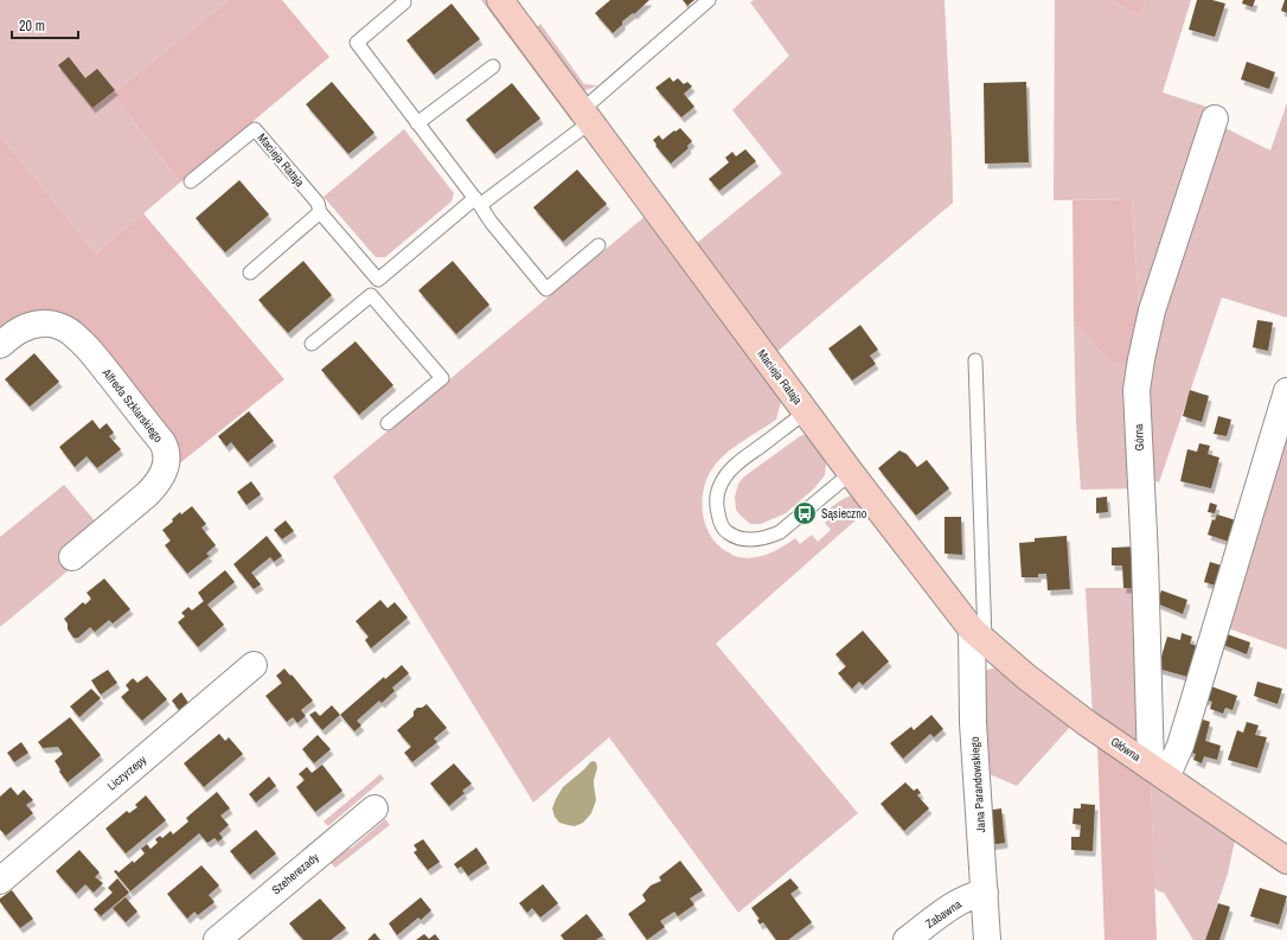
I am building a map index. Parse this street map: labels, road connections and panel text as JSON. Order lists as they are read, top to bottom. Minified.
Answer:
{"streets":{"street":["Macieja Rataja","Alfreda Szklarskiego","Górna","Główna","Liczyrzepy","Jana Parandowskiego","Szeherezady","Zabawna"]},"crossings":[["Macieja Rataja","Główna"],["Macieja Rataja","Jana Parandowskiego"],["Górna","Główna"],["Główna","Jana Parandowskiego"],["Jana Parandowskiego","Zabawna"]],"places":{"bus stop":["Sąsieczno"]},"scale_bar":"20 m"}
